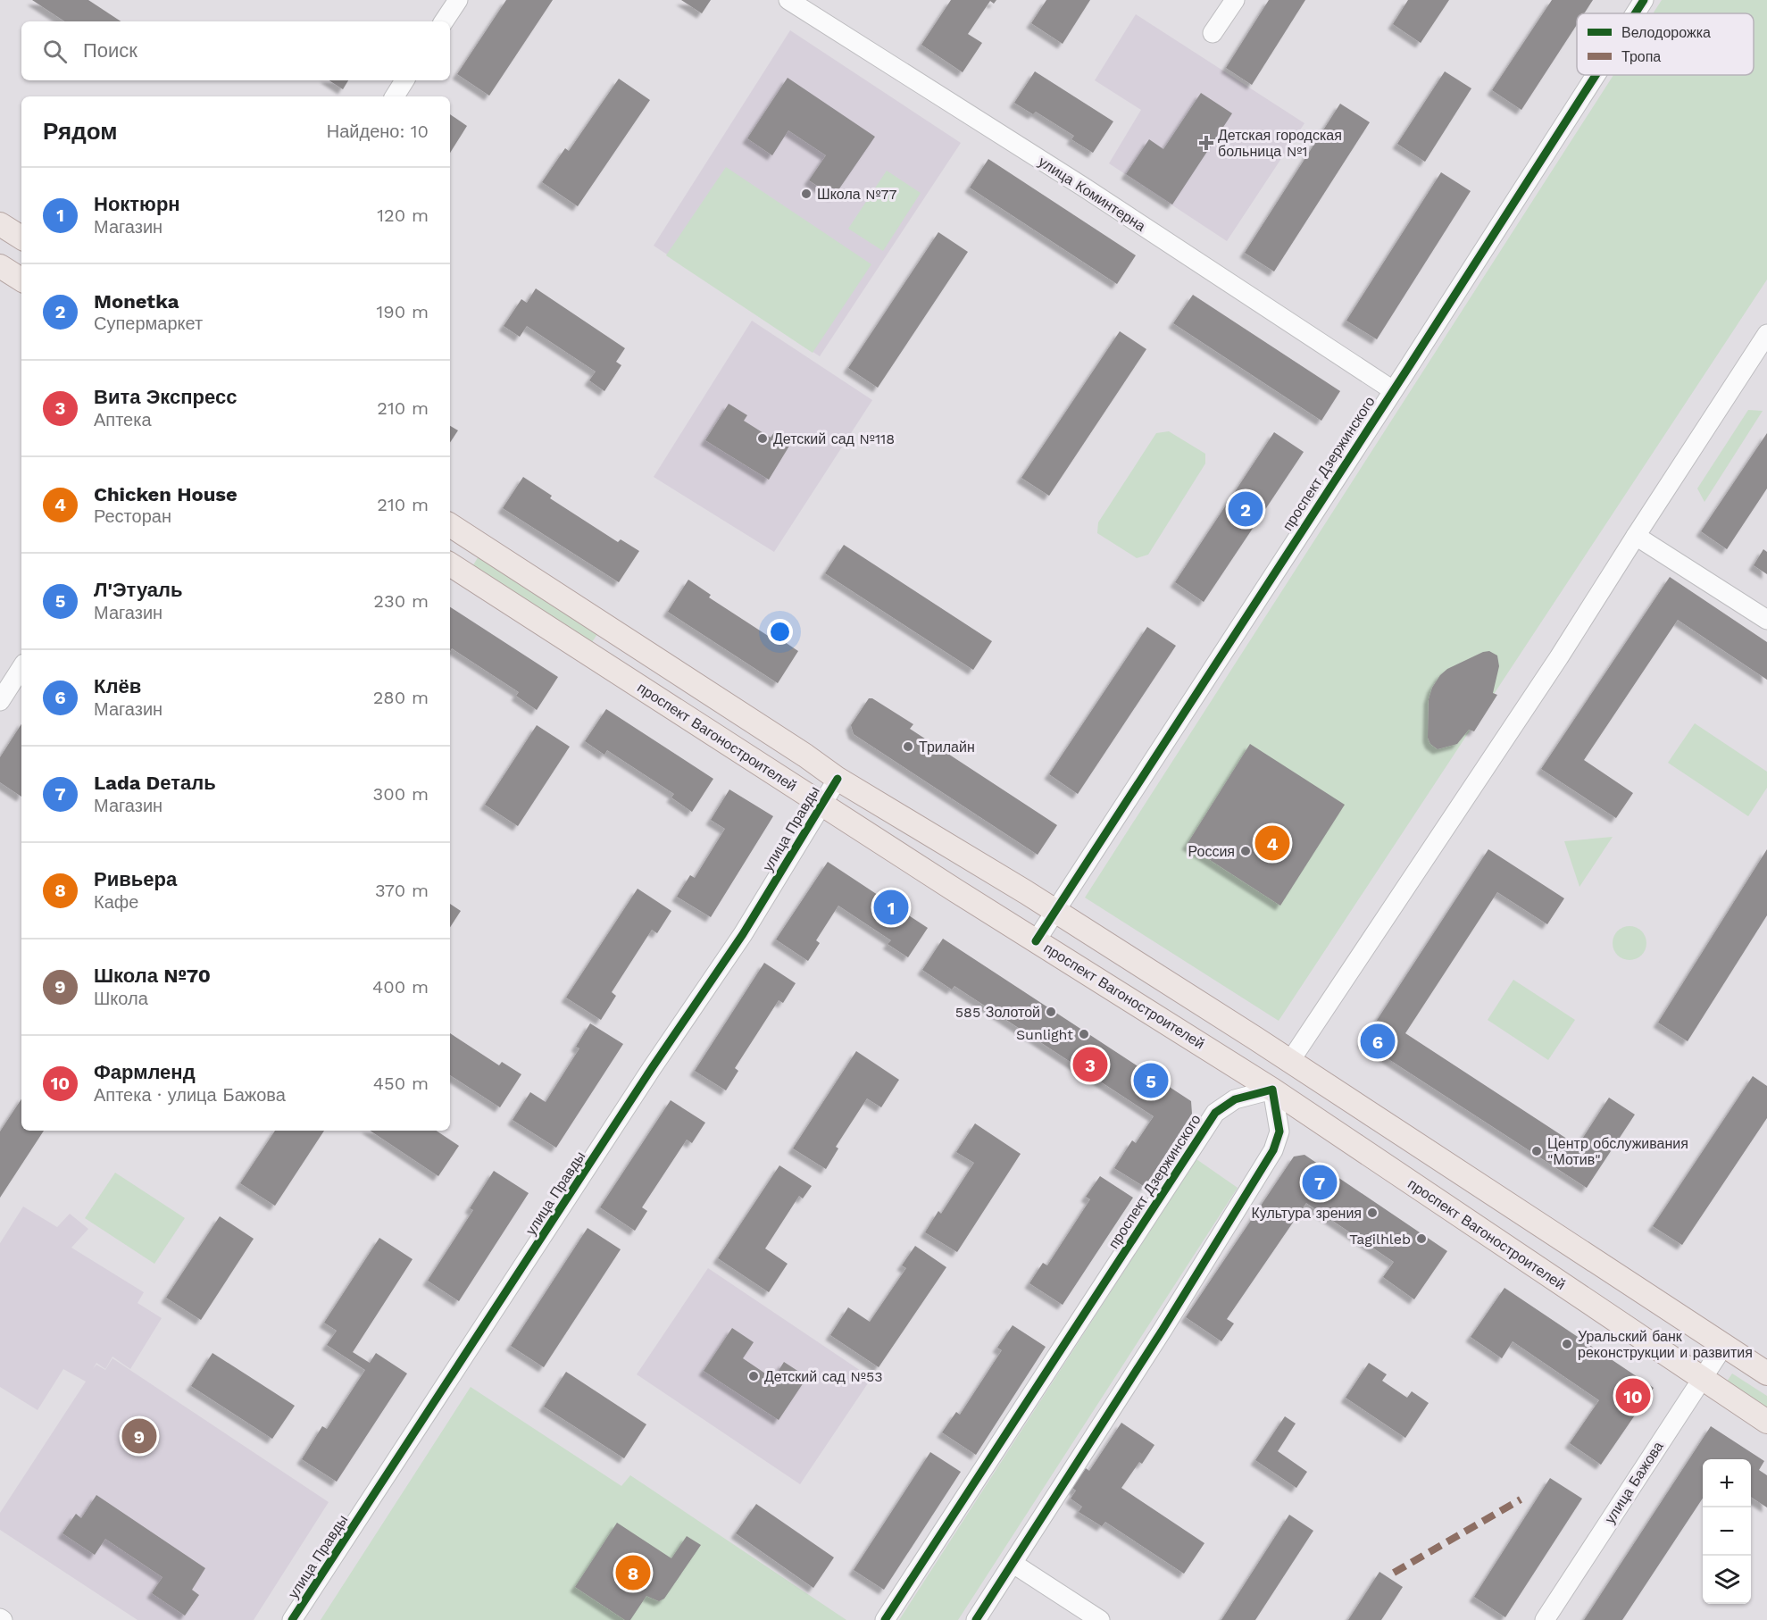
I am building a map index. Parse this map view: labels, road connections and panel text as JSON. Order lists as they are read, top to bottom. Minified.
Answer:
{"streets":{"main road":["проспект Вагоностроителей"],"street":["улица Коминтерна","проспект Дзержинского","улица Правды","улица Бажова"]},"crossings":[["улица Коминтерна","проспект Дзержинского"],["проспект Дзержинского","проспект Вагоностроителей"],["проспект Вагоностроителей","улица Правды"],["проспект Вагоностроителей","улица Бажова"]],"places":{"health":["Детская городская больница №1"],"other":["Школа №77","Детский сад №118","Трилайн","Россия","585 Золотой","Sunlight","Центр обслуживания \"Мотив\"","Культура зрения","Tagilhleb","Уральский банк реконструкции и развития","Детский сад №53"]},"legend":["Велодорожка","Тропа"],"page":{"search":"Поиск","heading":["Рядом","Найдено: 10"],"list":[{"mark":"1","name":"Ноктюрн","note":"Магазин","value":"120 m"},{"mark":"2","name":"Monetka","note":"Супермаркет","value":"190 m"},{"mark":"3","name":"Вита Экспресс","note":"Аптека","value":"210 m"},{"mark":"4","name":"Chicken House","note":"Ресторан","value":"210 m"},{"mark":"5","name":"Л'Этуаль","note":"Магазин","value":"230 m"},{"mark":"6","name":"Клёв","note":"Магазин","value":"280 m"},{"mark":"7","name":"Lada Dеталь","note":"Магазин","value":"300 m"},{"mark":"8","name":"Ривьера","note":"Кафе","value":"370 m"},{"mark":"9","name":"Школа №70","note":"Школа","value":"400 m"},{"mark":"10","name":"Фармленд","note":"Аптека · улица Бажова","value":"450 m"}],"pins":["2","4","1","6","3","5","7","10","9","8"],"map_buttons":["+","−"]}}
